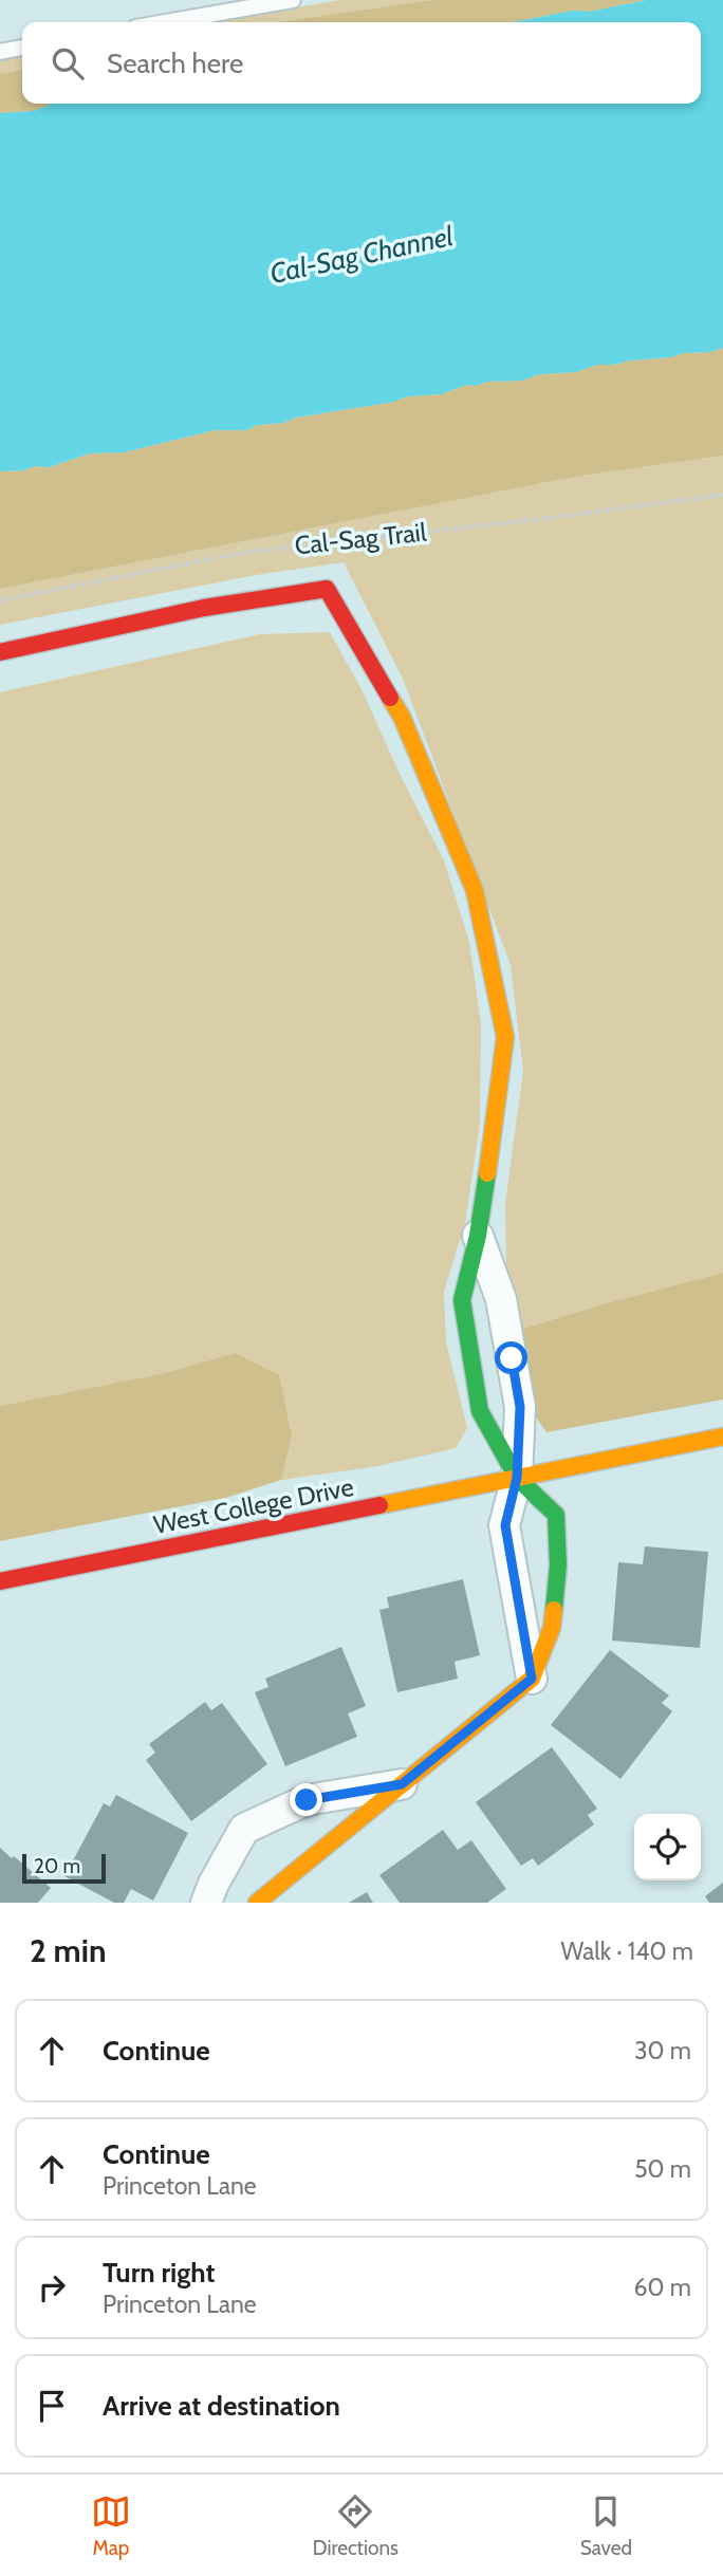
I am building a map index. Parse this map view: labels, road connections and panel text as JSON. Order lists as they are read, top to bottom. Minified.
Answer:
{"streets":{"street":["West College Drive"],"path":["Cal-Sag Trail"]},"water":["Cal-Sag Channel"],"scale_bar":"20 m","page":{"search":"Search here","scale":"20 m","heading":["2 min","Walk · 140 m"],"list":[["Continue","30 m"],["Continue","Princeton Lane","50 m"],["Turn right","Princeton Lane","60 m"],"Arrive at destination"],"nav":["Map","Directions","Saved"]}}
